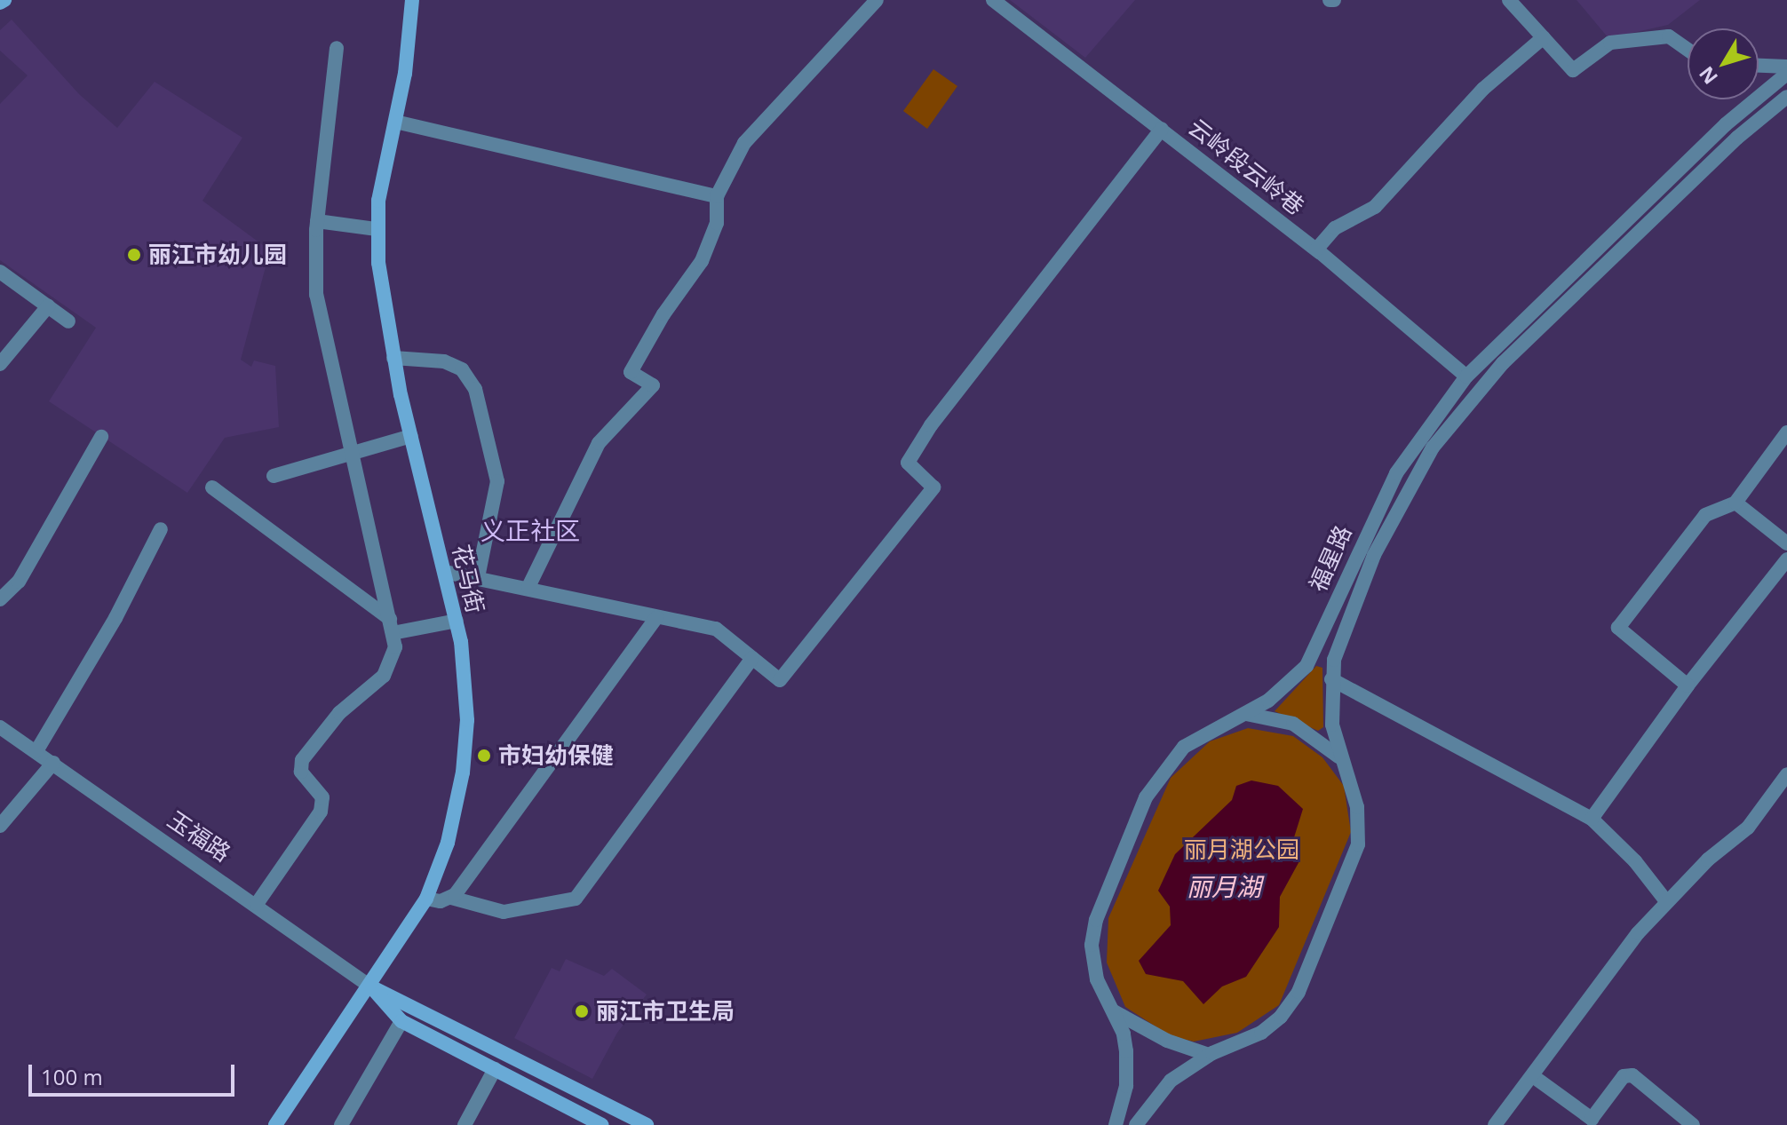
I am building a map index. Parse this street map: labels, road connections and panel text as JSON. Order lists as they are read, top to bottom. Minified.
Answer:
{"streets":{"street":["云岭段云岭巷","福星路","花马街","玉福路"]},"crossings":[["云岭段云岭巷","福星路"],["花马街","玉福路"]],"districts":["义正社区"],"water":["丽月湖"],"parks":["丽月湖公园"],"places":["丽江市幼儿园","市妇幼保健","丽江市卫生局"],"scale_bar":"100 m","north":"bottom left"}
